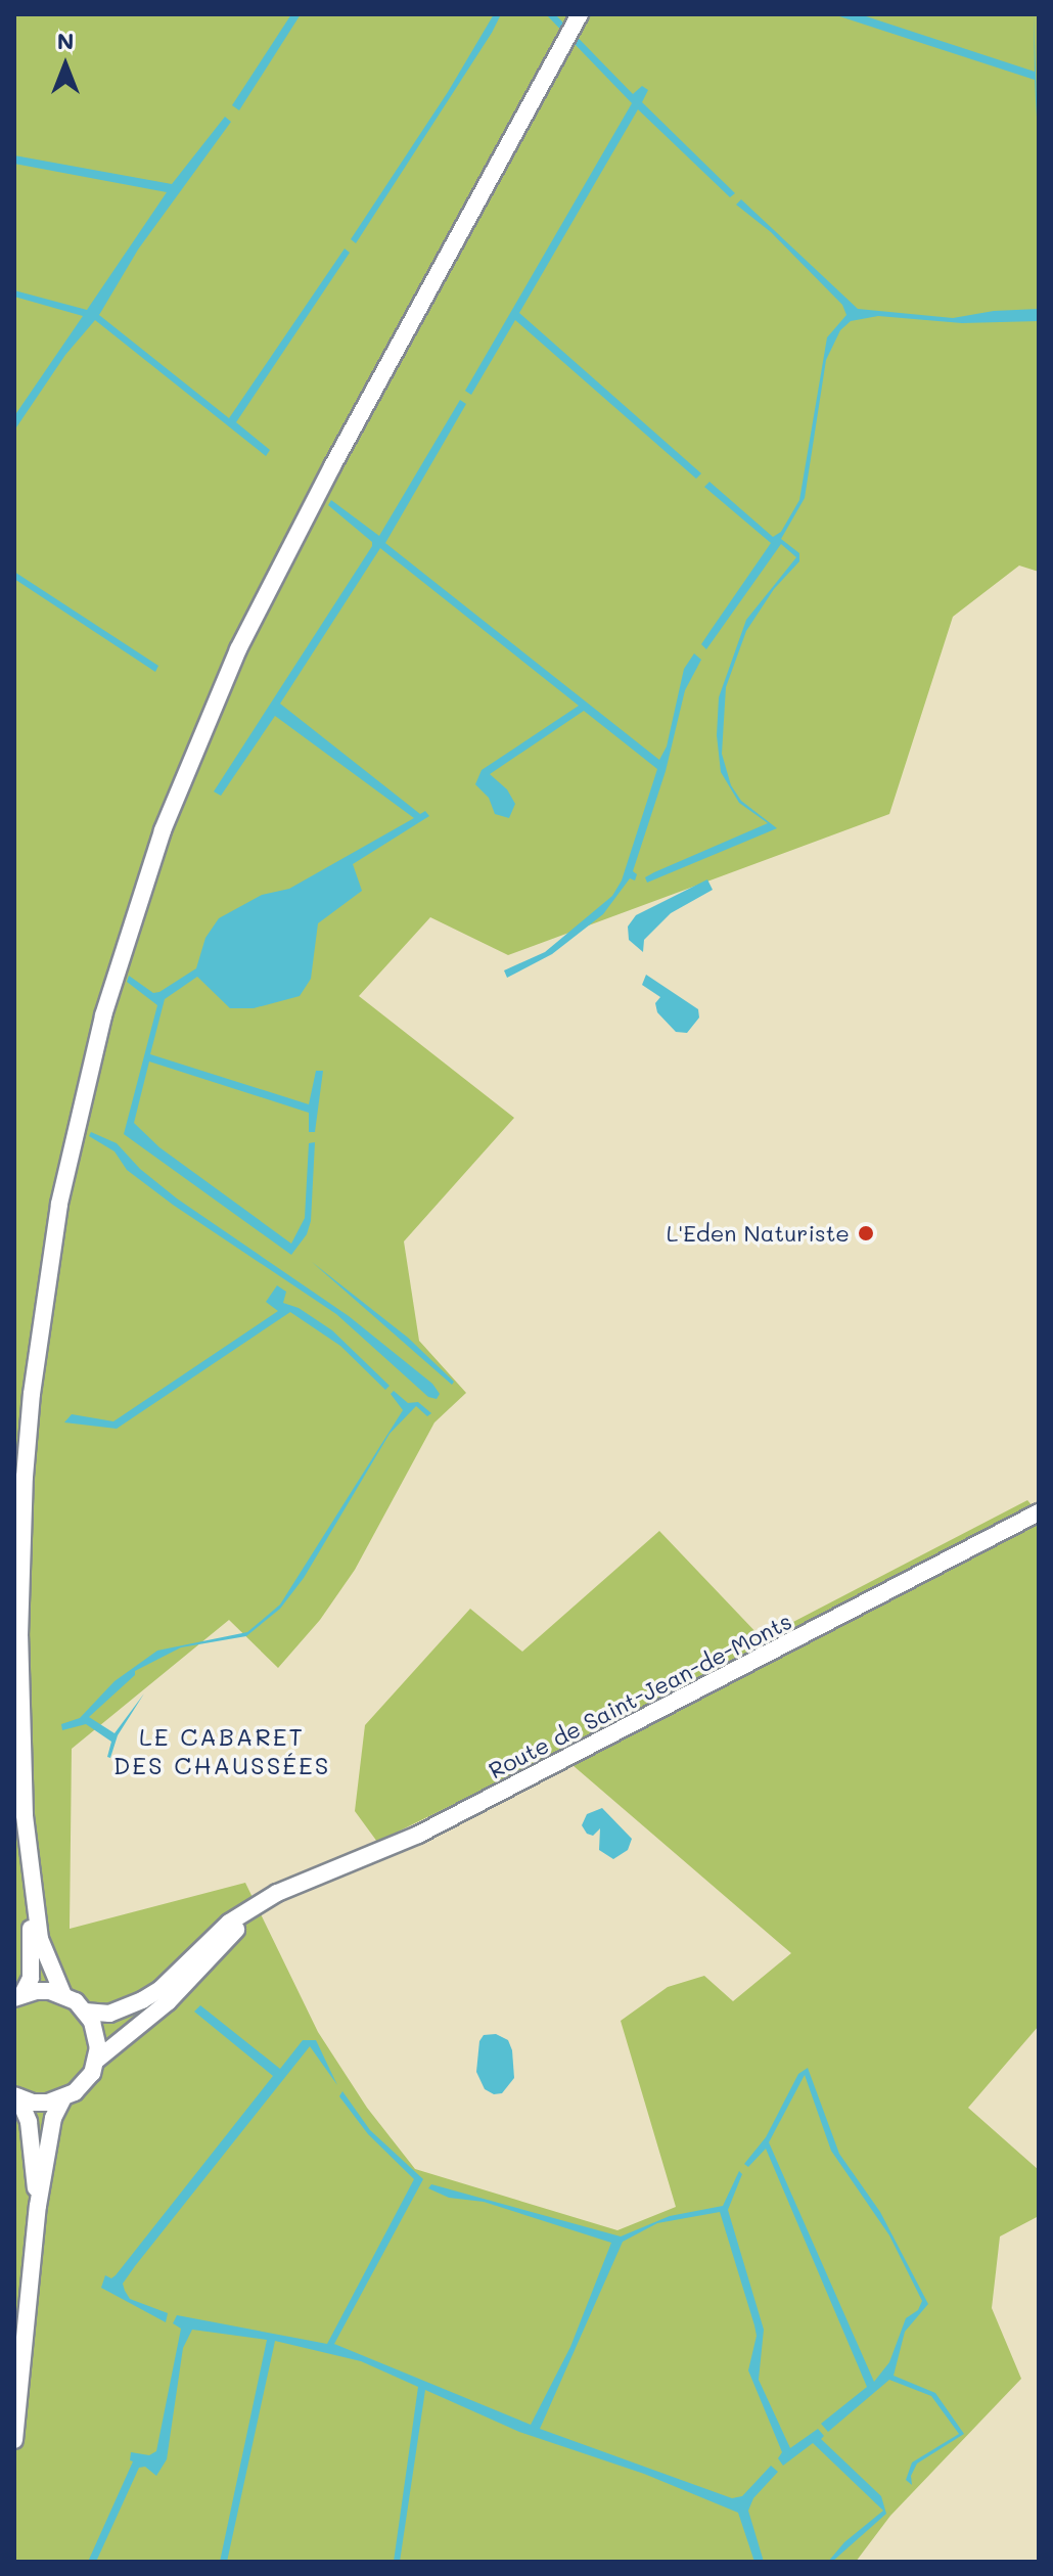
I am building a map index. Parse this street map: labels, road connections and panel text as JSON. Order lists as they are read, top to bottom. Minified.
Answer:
{"streets":{"main road":["Route de Saint-Jean-de-Monts"]},"districts":["LE CABARET DES CHAUSSÉES"],"places":["L'Eden Naturiste"],"north":"top"}
